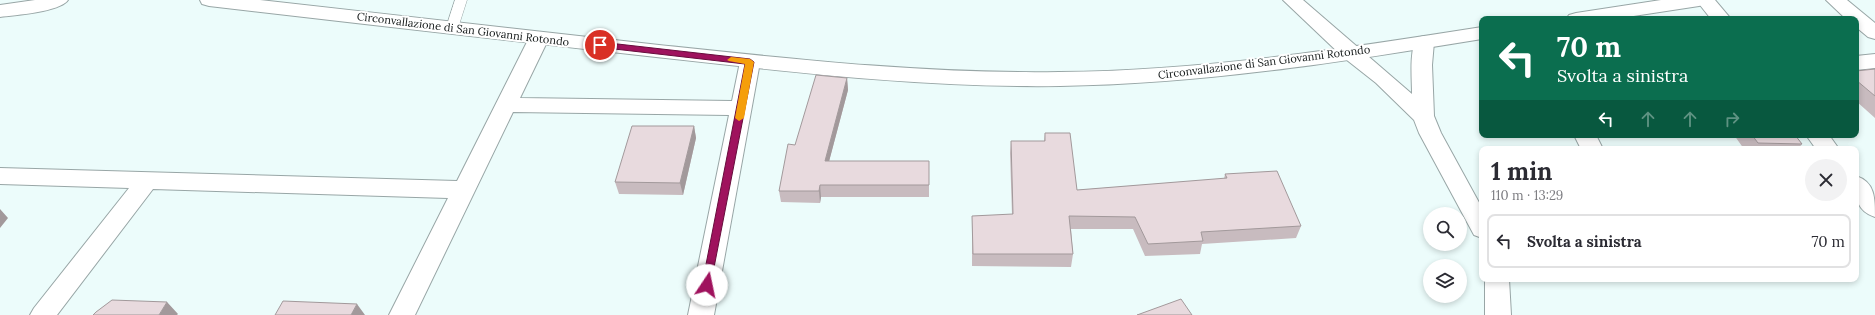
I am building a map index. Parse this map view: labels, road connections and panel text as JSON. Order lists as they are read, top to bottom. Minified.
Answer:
{"streets":{"street":["Circonvallazione di San Giovanni Rotondo"]},"page":{"turn":["70 m","Svolta a sinistra"],"heading":["1 min","110 m · 13:29"],"list":[{"name":"Svolta a sinistra","value":"70 m"}]}}
